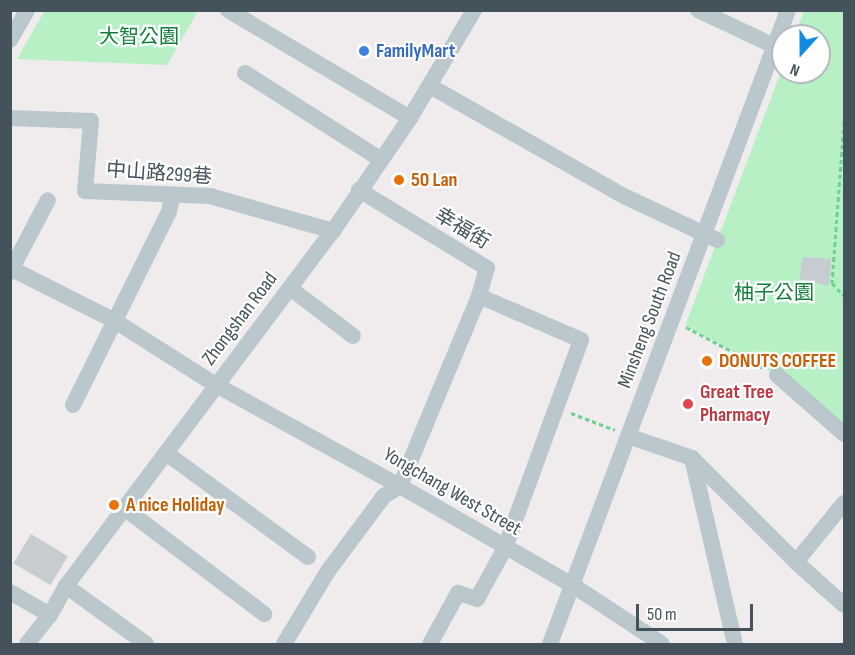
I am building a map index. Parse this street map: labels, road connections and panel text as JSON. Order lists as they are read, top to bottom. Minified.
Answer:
{"streets":{"street":["中山路299巷","幸福街","Zhongshan Road","Minsheng South Road","Yongchang West Street"]},"crossings":[["中山路299巷","Zhongshan Road"],["幸福街","Zhongshan Road"],["Zhongshan Road","Yongchang West Street"],["Minsheng South Road","Yongchang West Street"]],"parks":["大智公園","柚子公園"],"places":["FamilyMart","50 Lan","DONUTS COFFEE","Great Tree Pharmacy","A nice Holiday"],"scale_bar":"50 m","north":"bottom"}
